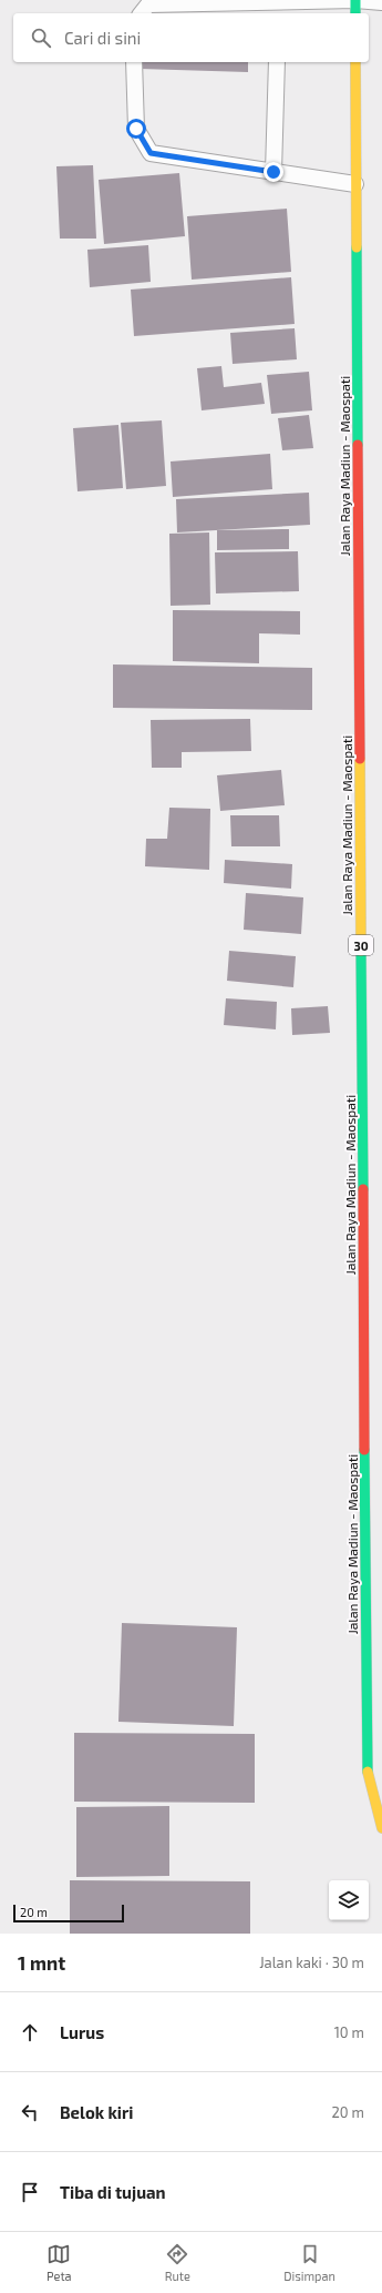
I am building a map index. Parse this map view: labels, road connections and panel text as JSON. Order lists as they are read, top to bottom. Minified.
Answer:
{"streets":{"highway":["Jalan Raya Madiun - Maospati","30"]},"scale_bar":"20 m","page":{"search":"Cari di sini","scale":"20 m","heading":["1 mnt","Jalan kaki · 30 m"],"list":[["Lurus","10 m"],["Belok kiri","20 m"],"Tiba di tujuan"],"nav":["Peta","Rute","Disimpan"]}}
